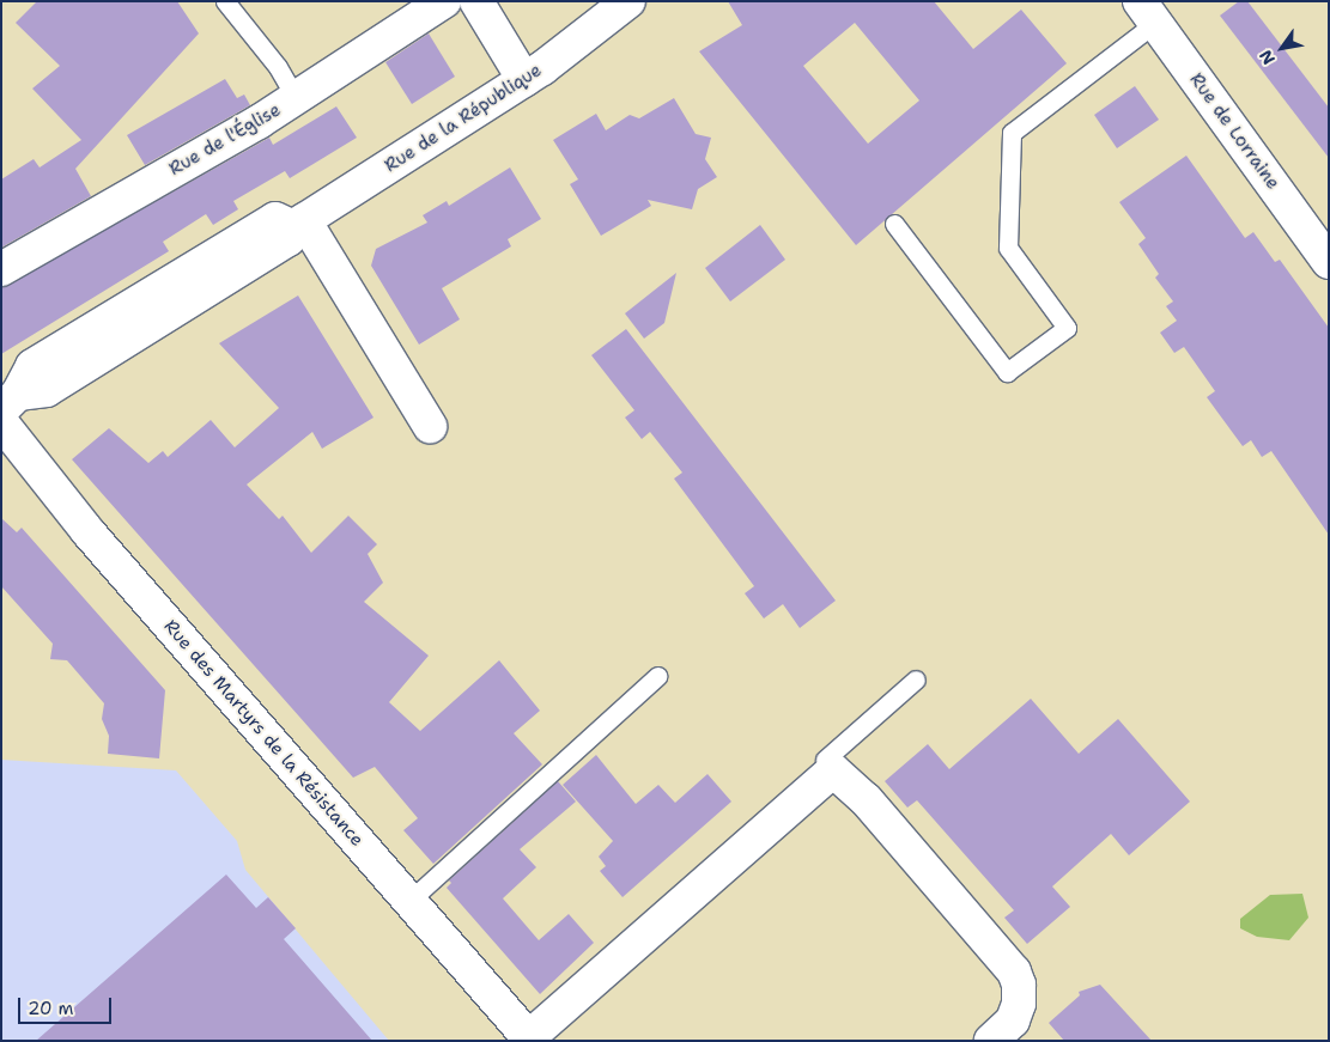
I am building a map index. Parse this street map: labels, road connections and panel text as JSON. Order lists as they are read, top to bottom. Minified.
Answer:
{"streets":{"street":["Rue de la République","Rue de Lorraine","Rue de l'Église","Rue des Martyrs de la Résistance"]},"scale_bar":"20 m","north":"bottom left"}
